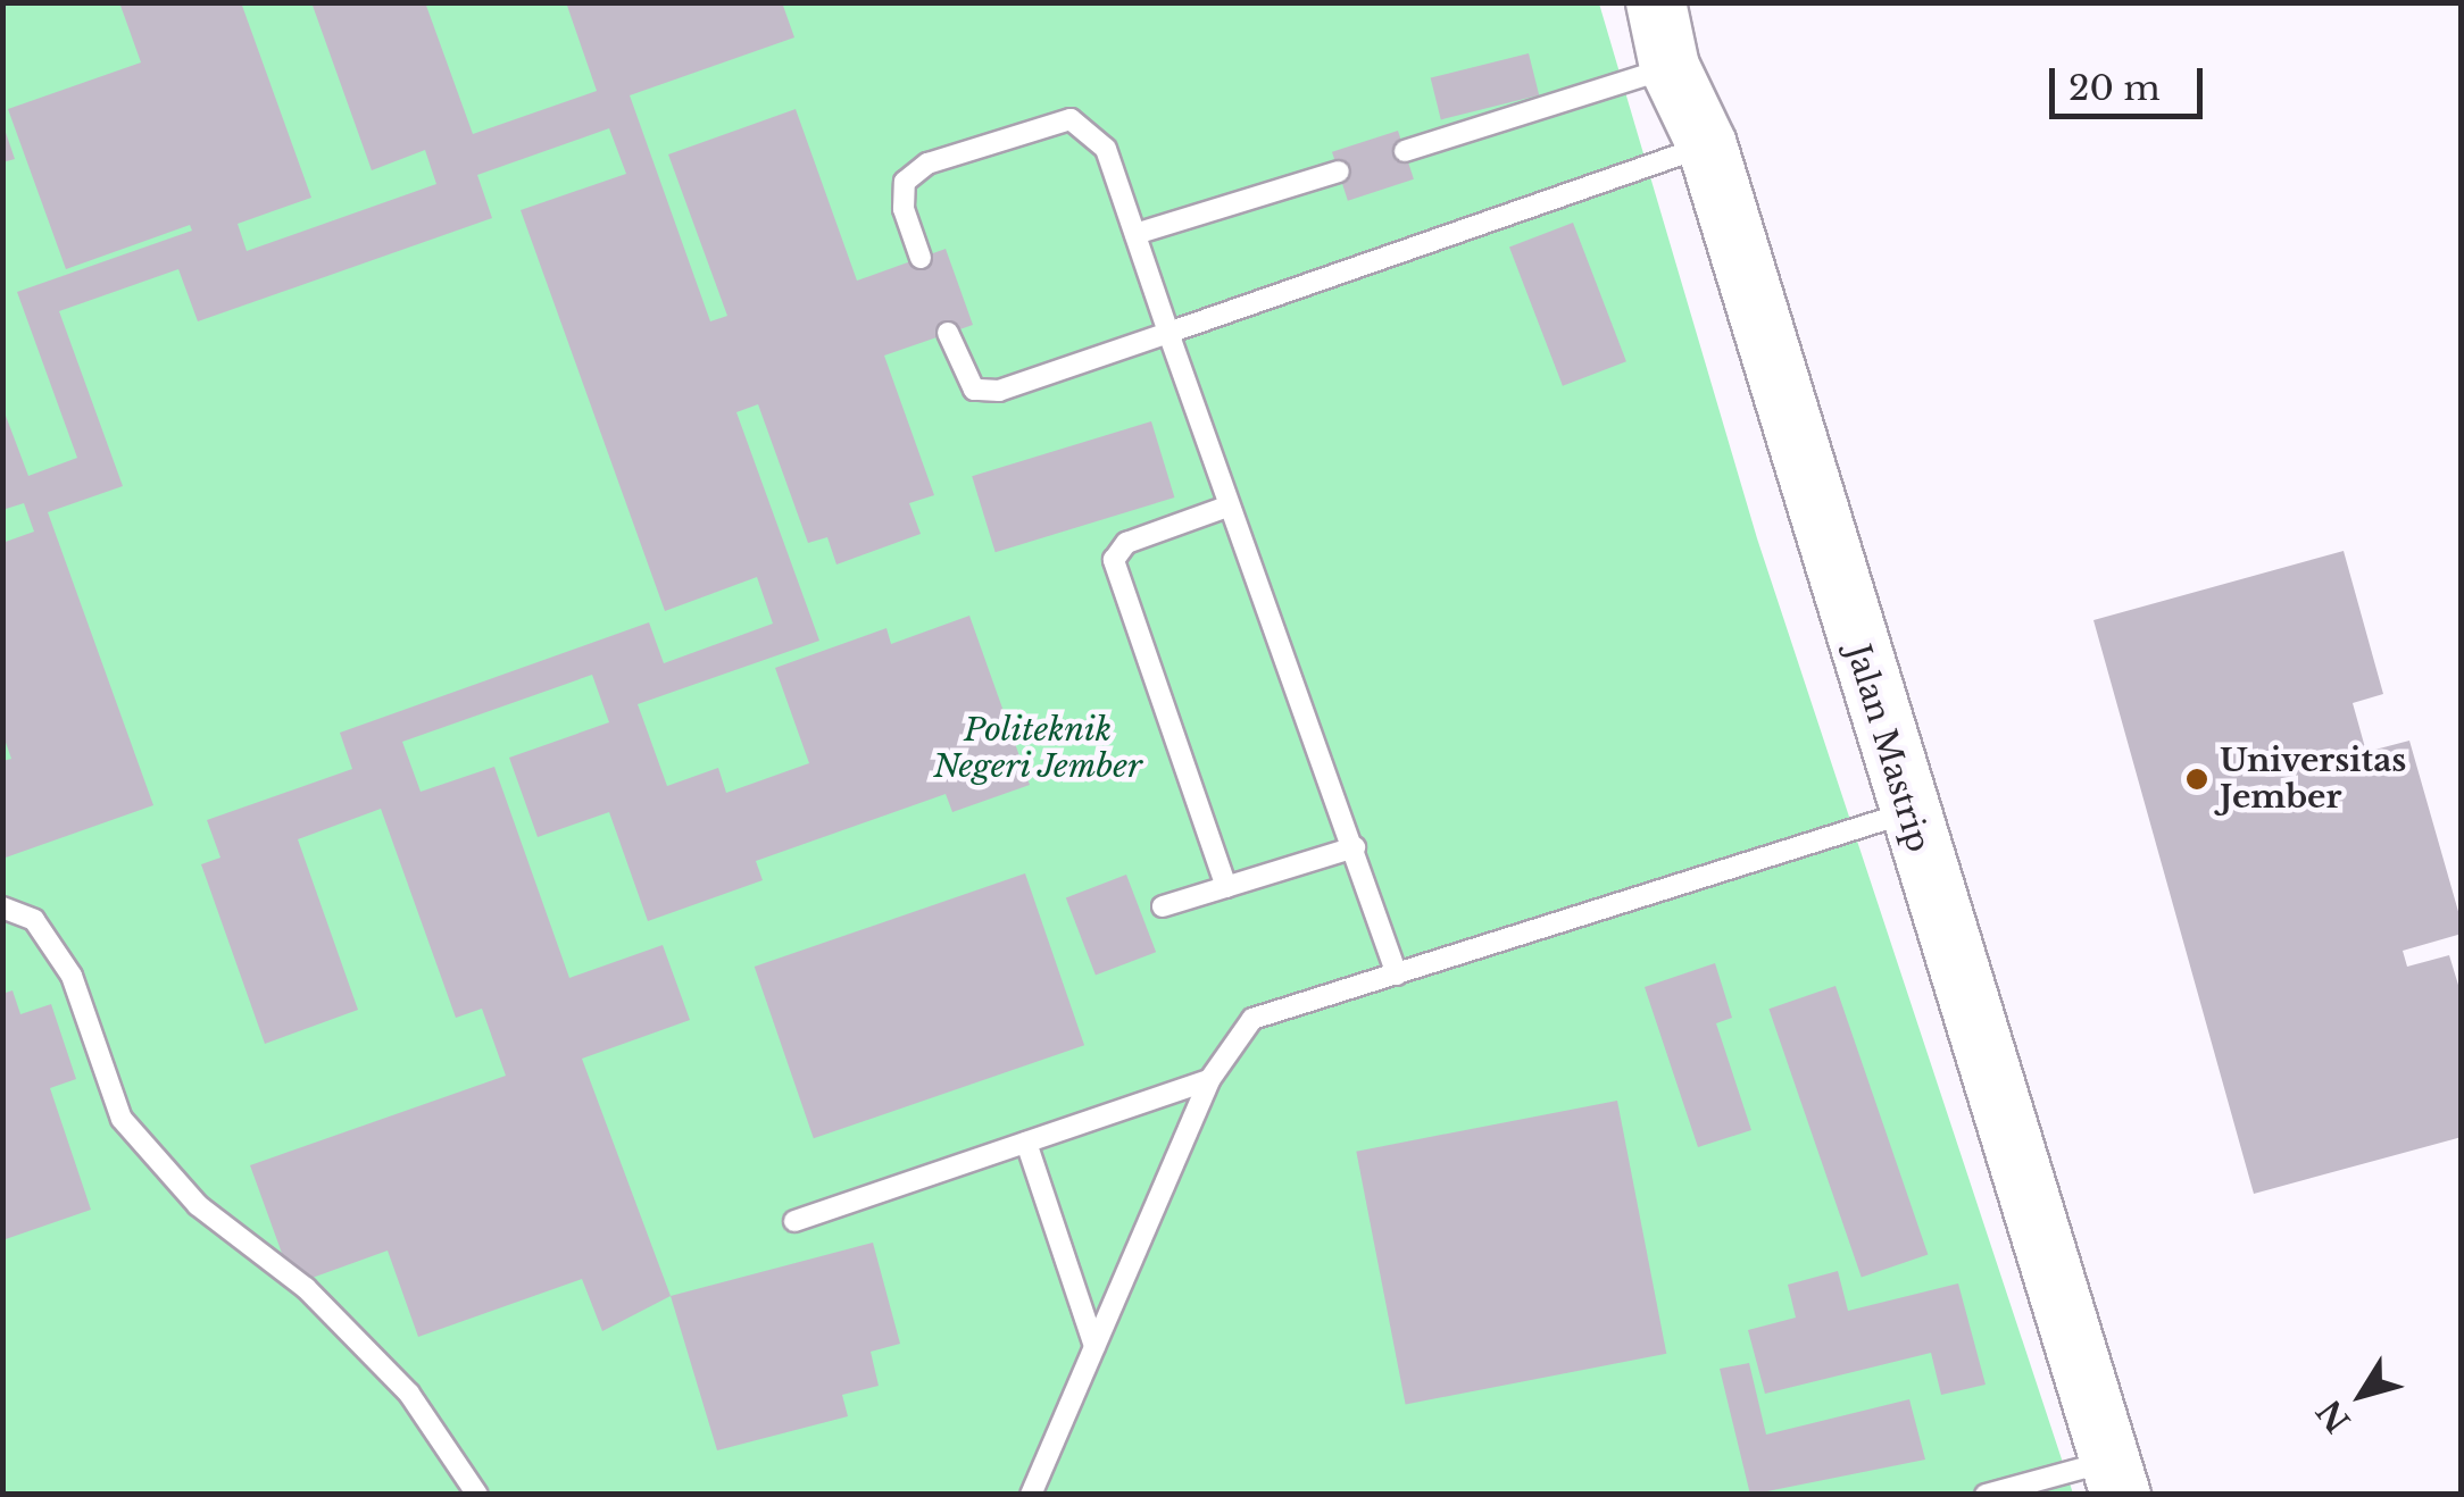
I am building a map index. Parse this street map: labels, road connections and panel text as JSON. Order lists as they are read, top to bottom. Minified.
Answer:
{"streets":{"main road":["Jalan Mastrip"]},"parks":["Politeknik Negeri Jember"],"places":["Universitas Jember"],"scale_bar":"20 m","north":"bottom left"}
